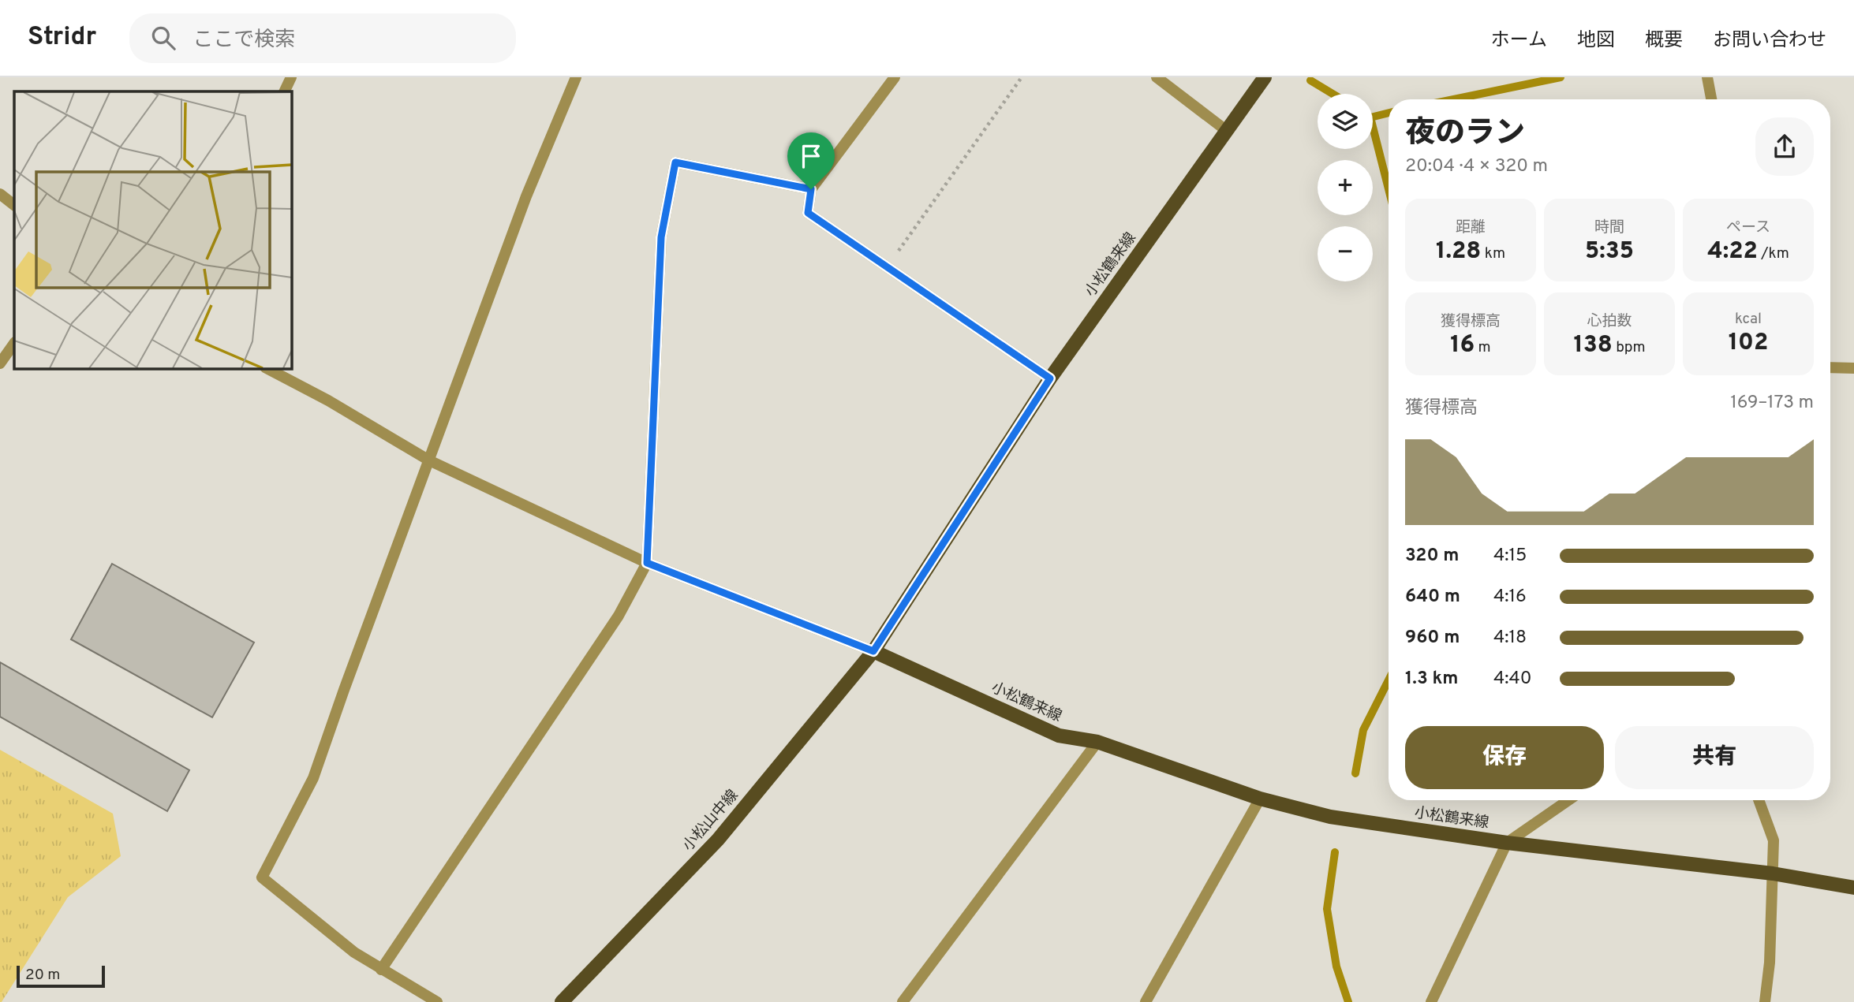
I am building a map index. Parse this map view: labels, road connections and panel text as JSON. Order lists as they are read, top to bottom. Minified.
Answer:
{"streets":{"main road":["小松鶴来線","小松山中線"]},"crossings":[["小松鶴来線","小松山中線"]],"scale_bar":"20 m","page":{"header":"Stridr","search":"ここで検索","nav":["ホーム","地図","概要","お問い合わせ"],"map_buttons":["+","−"],"heading":["夜のラン","20:04 · 4 × 320 m"],"stats":[["距離","1.28 km"],["時間","5:35"],["ペース","4:22 /km"],["獲得標高","16 m"],["心拍数","138 bpm"],["kcal","102"]],"chart":["獲得標高","169–173 m"],"list":[{"name":"320 m","note":"4:15"},{"name":"640 m","note":"4:16"},{"name":"960 m","note":"4:18"},{"name":"1.3 km","note":"4:40"}],"buttons":["保存","共有"],"scale":"20 m"}}
